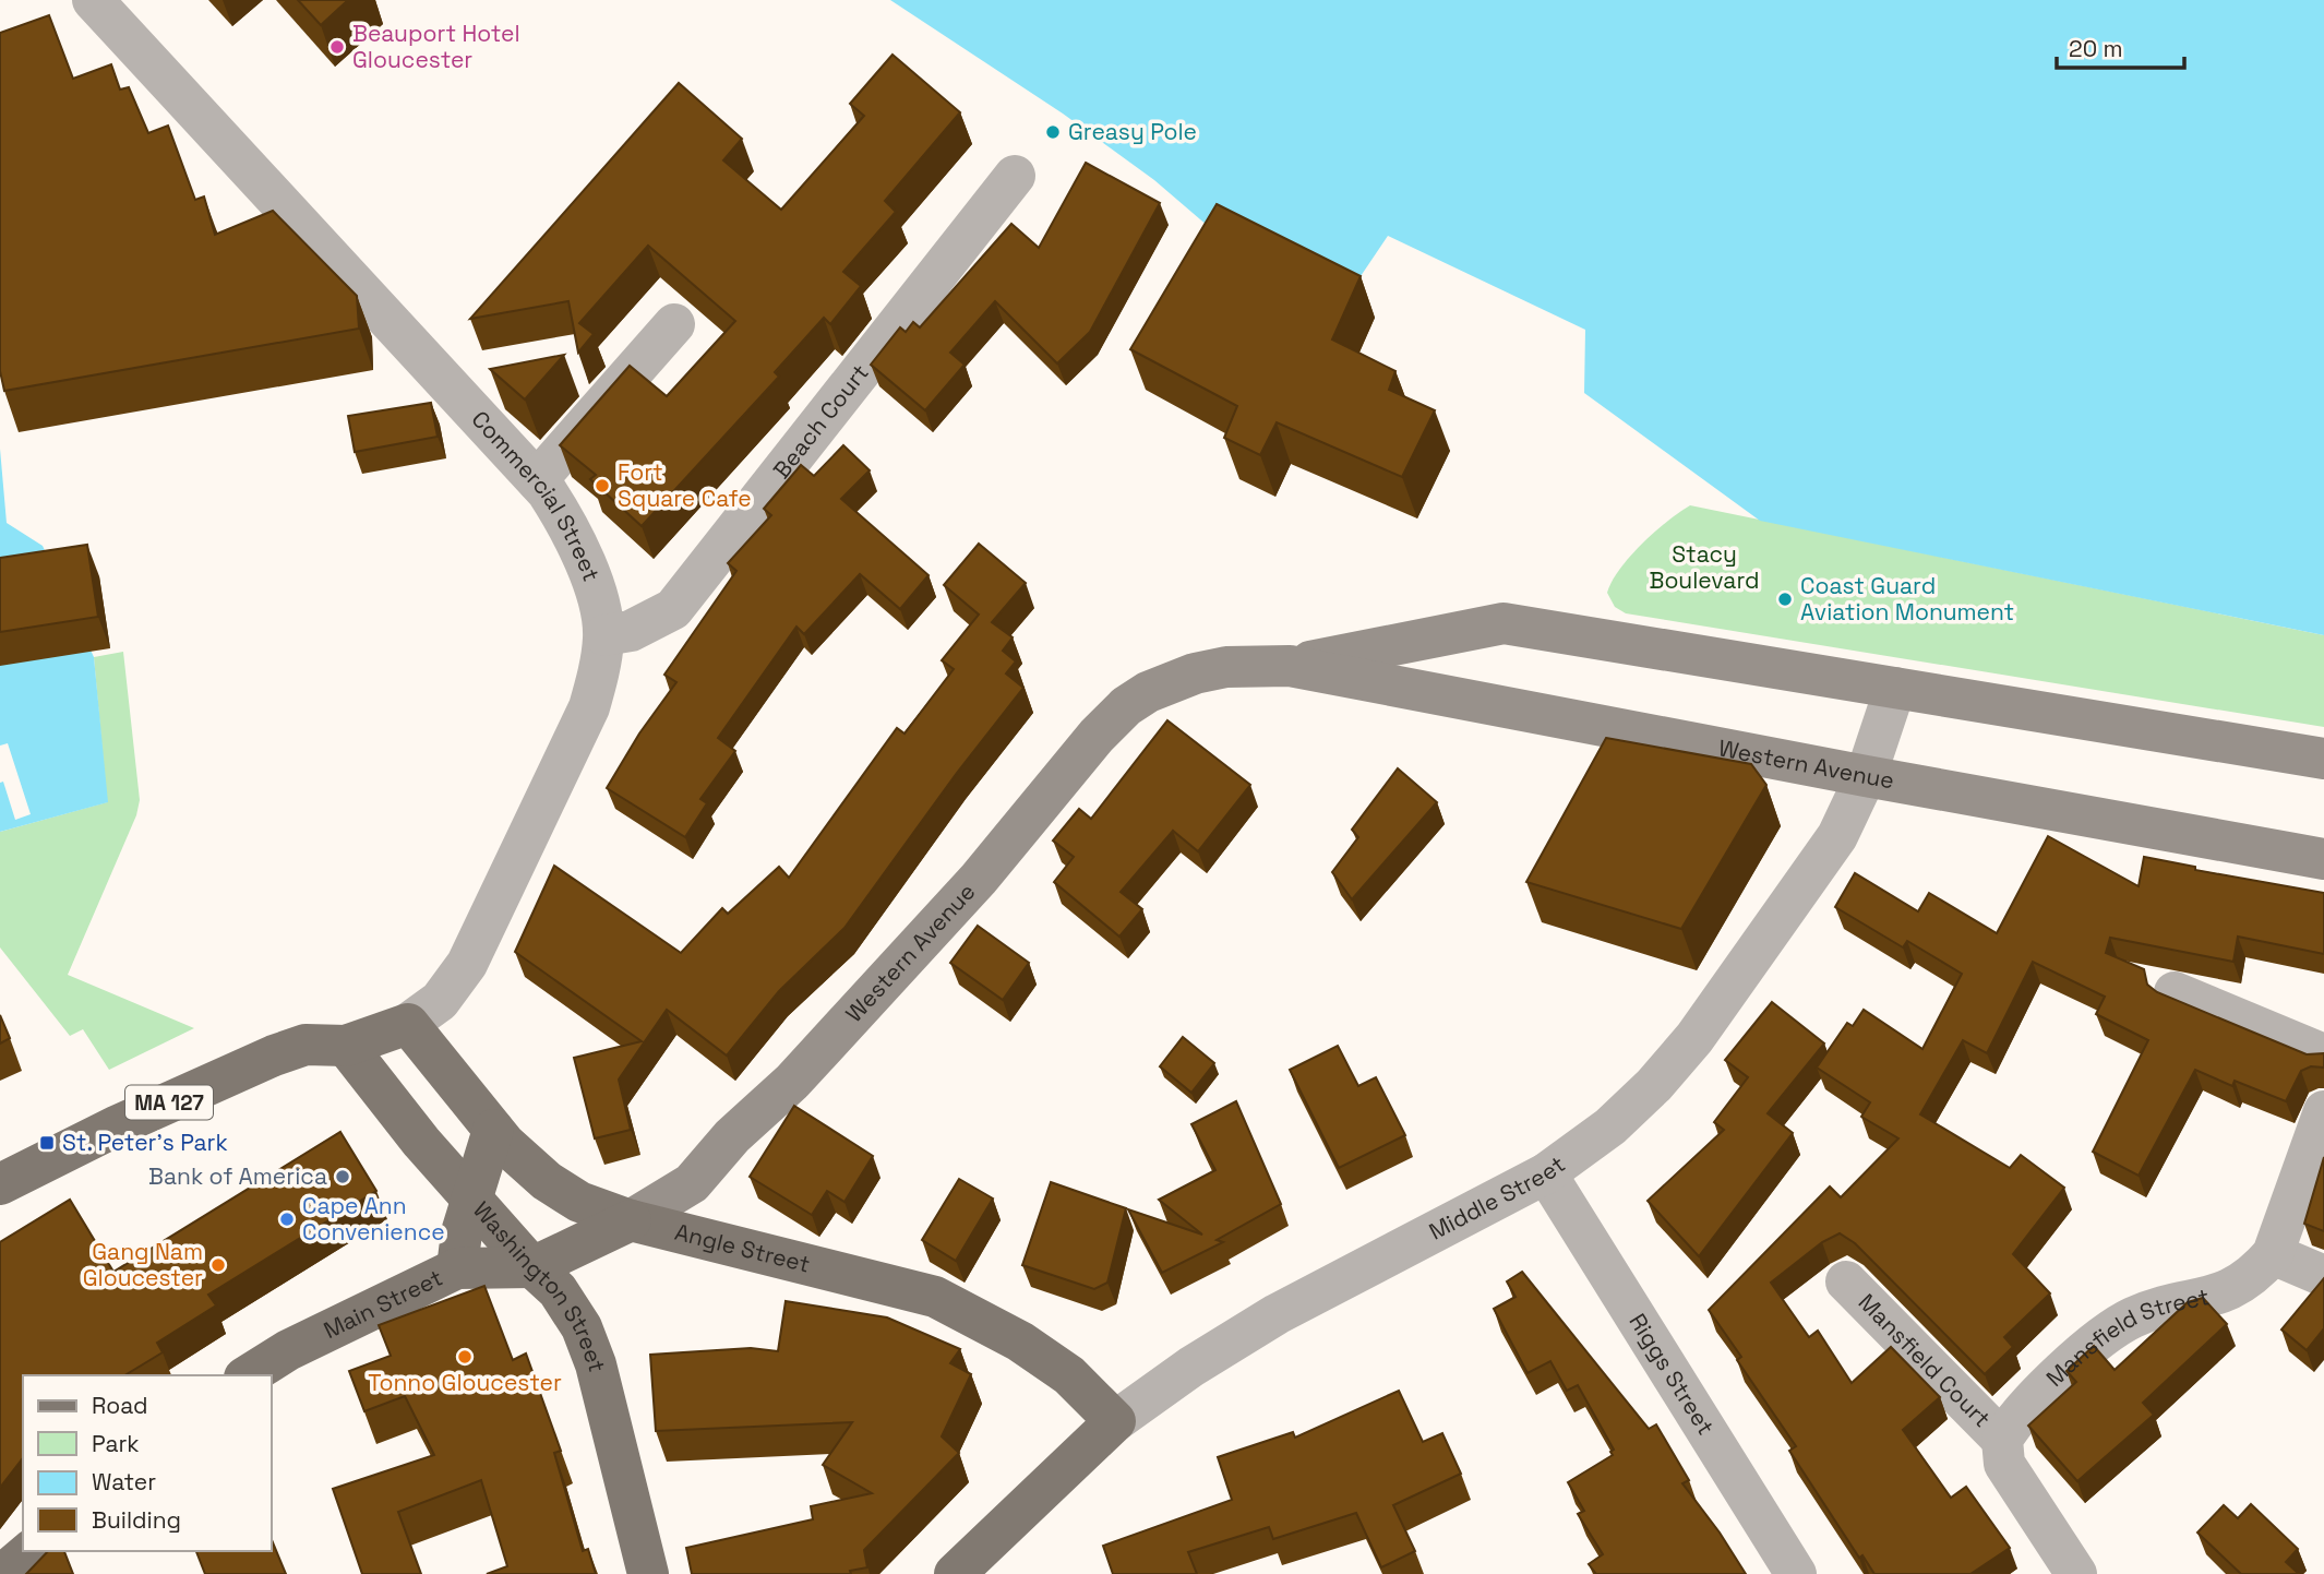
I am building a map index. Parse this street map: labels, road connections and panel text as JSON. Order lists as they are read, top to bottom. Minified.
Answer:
{"streets":{"main road":["Commercial Street","Western Avenue","MA 127","Middle Street","Angle Street","Washington Street","Main Street"],"street":["Beach Court","Mansfield Street","Mansfield Court","Riggs Street"]},"crossings":[["Beach Court","Commercial Street"],["Commercial Street","MA 127"],["Commercial Street","Angle Street"],["Commercial Street","Washington Street"],["Western Avenue","Middle Street"],["Western Avenue","Angle Street"],["Western Avenue","Washington Street"],["Western Avenue","Main Street"],["MA 127","Washington Street"],["Middle Street","Angle Street"],["Middle Street","Riggs Street"],["Washington Street","Main Street"],["Mansfield Street","Mansfield Court"]],"parks":["Stacy Boulevard"],"places":{"other":["Beauport Hotel Gloucester","Greasy Pole","Fort Square Cafe","Coast Guard Aviation Monument","Bank of America","Cape Ann Convenience","Gang Nam Gloucester","Tonno Gloucester"],"transit":["St. Peter's Park"]},"legend":["Road","Park","Water","Building"],"scale_bar":"20 m"}
